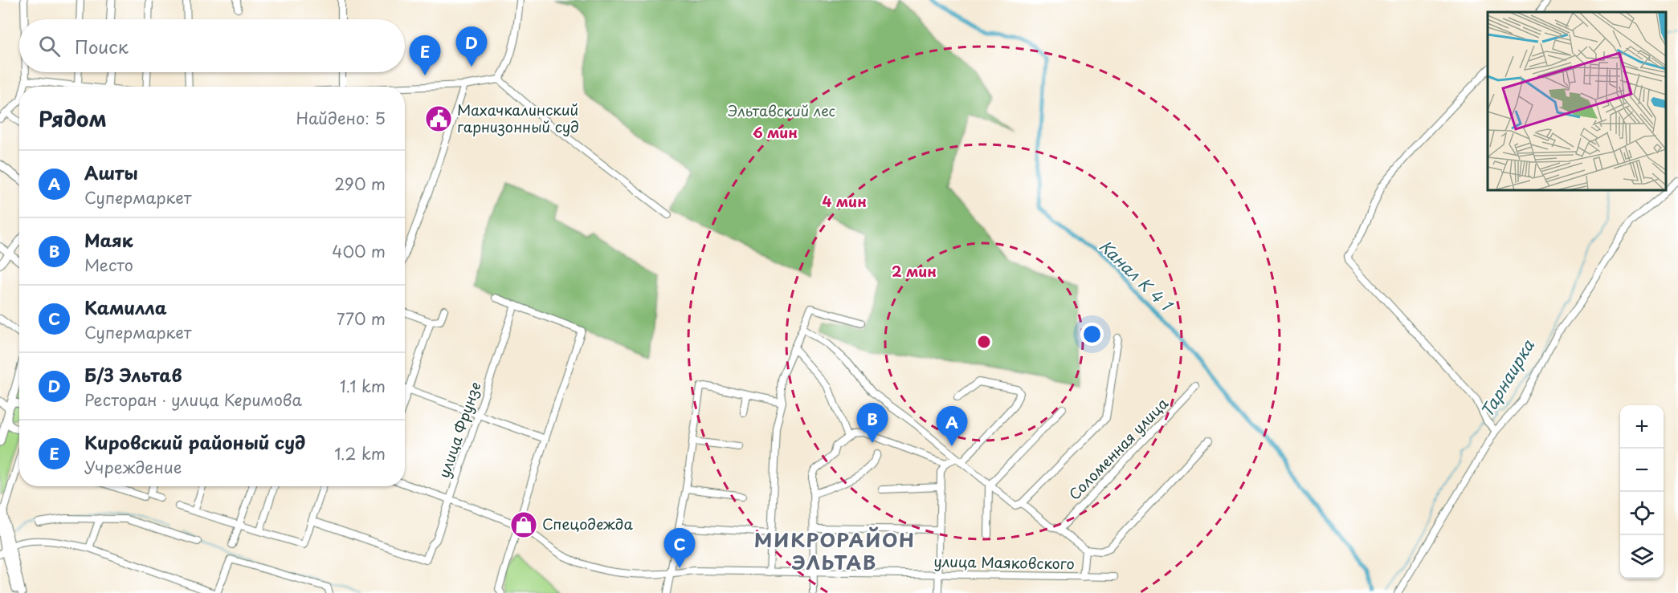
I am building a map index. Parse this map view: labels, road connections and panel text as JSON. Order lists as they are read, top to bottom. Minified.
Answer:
{"streets":{"street":["улица Фрунзе","Соломенная улица","улица Маяковского"]},"crossings":[["улица Фрунзе","улица Маяковского"]],"districts":["МИКРОРАЙОН ЭЛЬТАВ"],"water":["Канал К 4 1","Тарнаирка"],"parks":["Эльтавский лес"],"places":{"public building":["Махачкалинский гарнизонный суд"],"shop":["Спецодежда"]},"page":{"search":"Поиск","pins":["D","E","B","A","C"],"heading":["Рядом","Найдено: 5"],"list":[{"mark":"A","name":"Ашты","note":"Супермаркет","value":"290 m"},{"mark":"B","name":"Маяк","note":"Место","value":"400 m"},{"mark":"C","name":"Камилла","note":"Супермаркет","value":"770 m"},{"mark":"D","name":"Б/З Эльтав","note":"Ресторан · улица Керимова","value":"1.1 km"},{"mark":"E","name":"Кировский районый суд","note":"Учреждение","value":"1.2 km"}],"map_buttons":["+","−"]},"rings":["6 мин","4 мин","2 мин"]}
